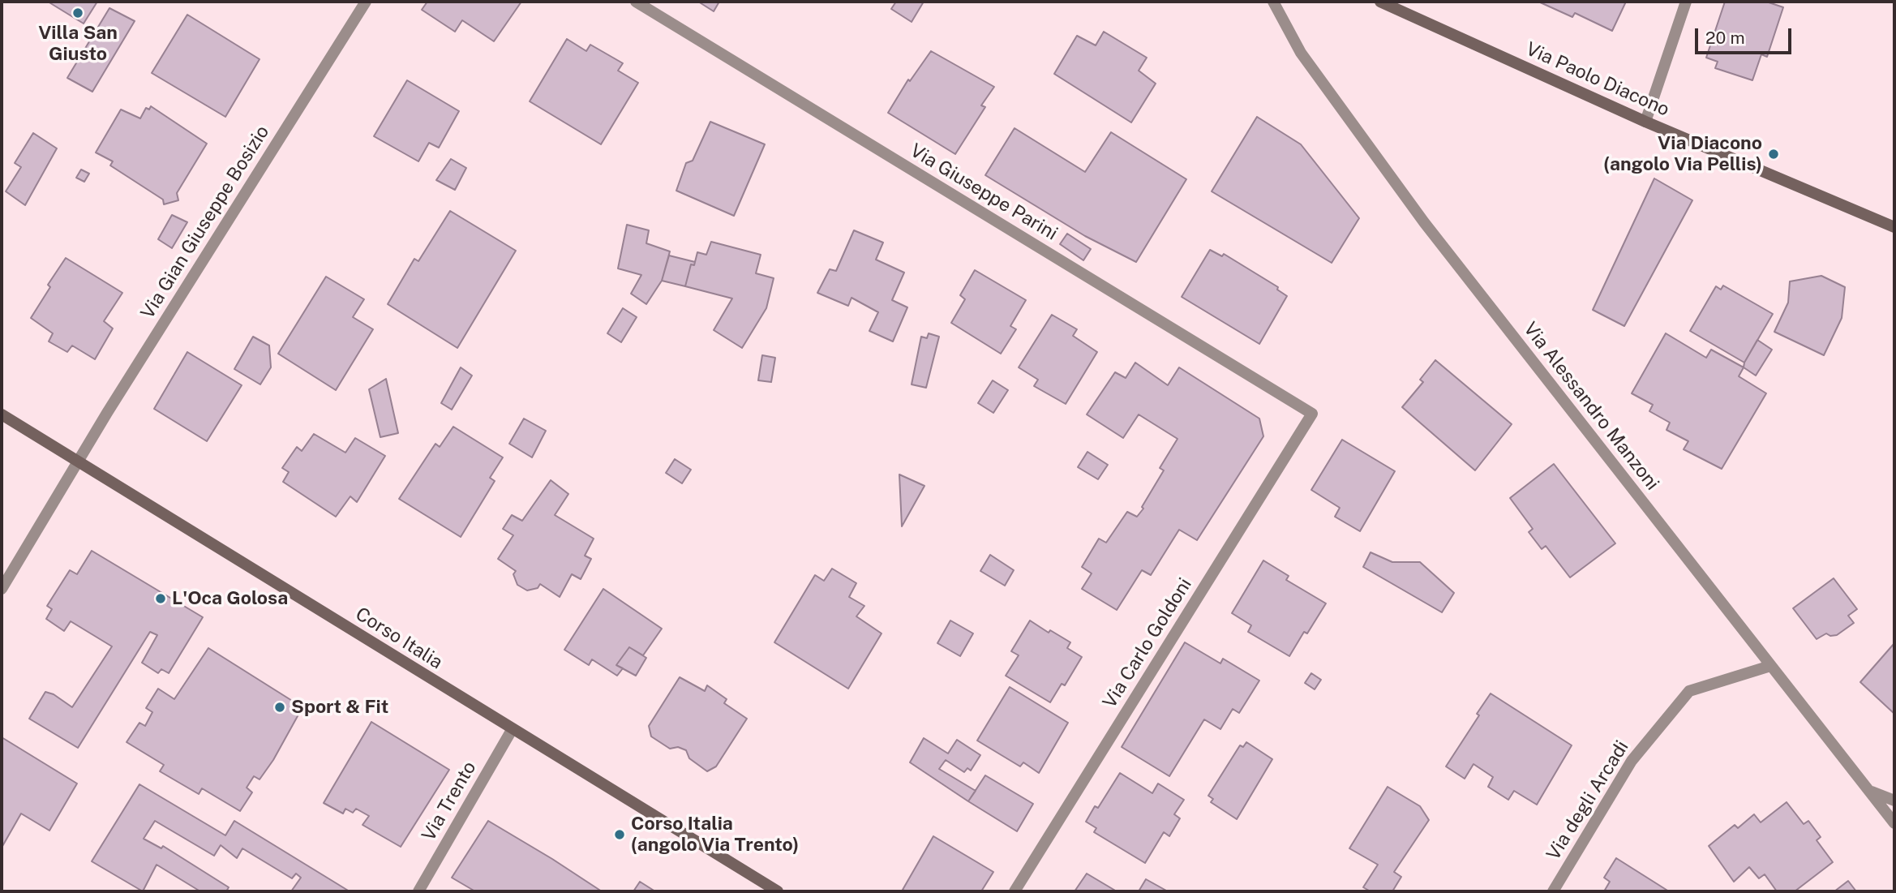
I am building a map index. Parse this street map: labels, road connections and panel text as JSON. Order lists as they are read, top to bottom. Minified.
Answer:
{"streets":{"main road":["Via Paolo Diacono","Corso Italia"],"street":["Via Giuseppe Parini","Via Gian Giuseppe Bosizio","Via Alessandro Manzoni","Via Carlo Goldoni","Via degli Arcadi","Via Trento"]},"crossings":[["Via Giuseppe Parini","Via Carlo Goldoni"],["Via Gian Giuseppe Bosizio","Corso Italia"],["Via Alessandro Manzoni","Via degli Arcadi"],["Corso Italia","Via Trento"]],"places":["Villa San Giusto","Via Diacono (angolo Via Pellis)","L'Oca Golosa","Sport & Fit","Corso Italia (angolo Via Trento)"],"scale_bar":"20 m"}
